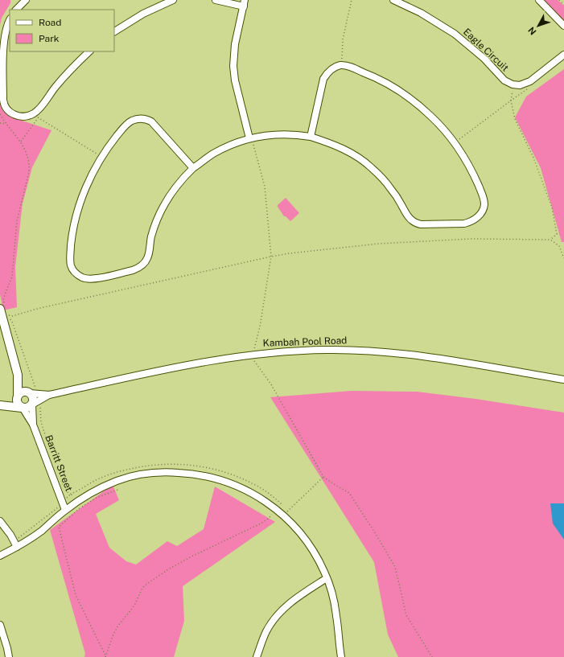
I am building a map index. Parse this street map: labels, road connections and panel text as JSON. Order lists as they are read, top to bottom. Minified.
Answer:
{"streets":{"street":["Eagle Circuit","Kambah Pool Road","Barritt Street"]},"crossings":[["Kambah Pool Road","Barritt Street"]],"legend":["Road","Park"],"north":"bottom left"}
